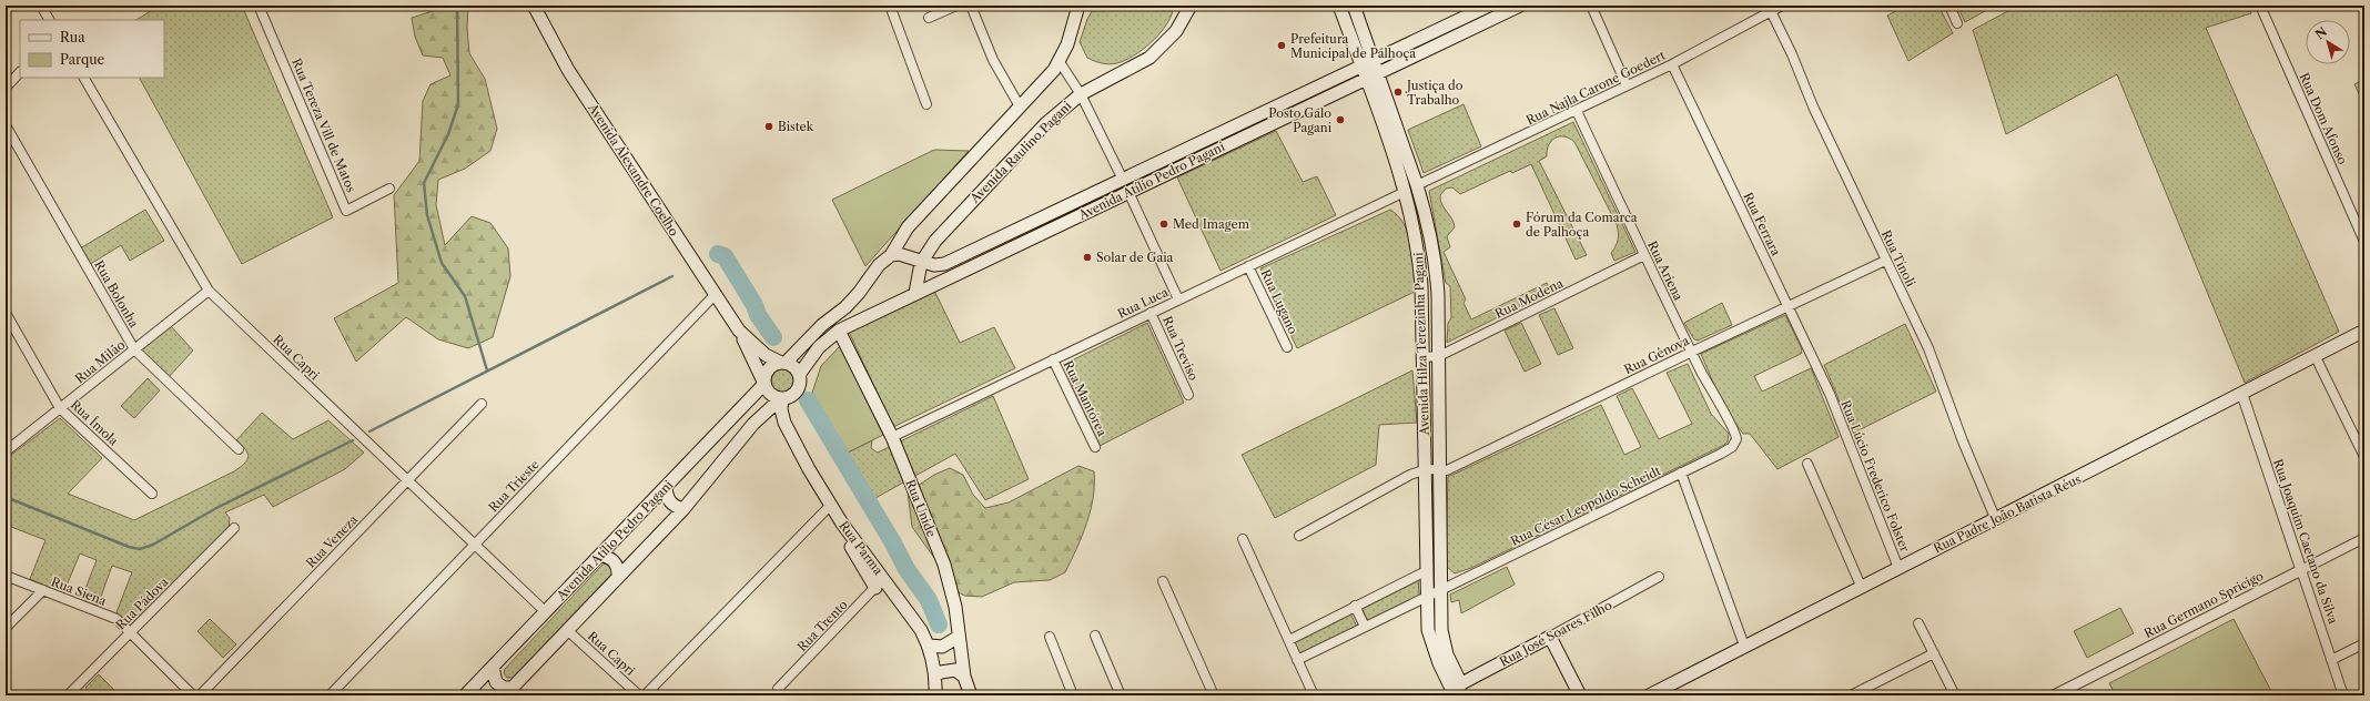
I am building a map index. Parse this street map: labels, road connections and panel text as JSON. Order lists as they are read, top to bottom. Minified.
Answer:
{"streets":{"main road":["Avenida Raulino Pagani","Avenida Alexandre Coelho","Avenida Atílio Pedro Pagani","Avenida Hilza Terezinha Pagani","Rua Unide","Rua Padre João Batista Réus","Rua Parma","Rua José Soares Filho"],"street":["Rua Najla Carone Goedert","Rua Dom Afonso","Rua Tereza Vill de Matos","Rua Ferrara","Rua Tínoli","Rua Ariena","Rua Bolonha","Rua Modena","Rua Lugano","Rua Luca","Rua Treviso","Rua Gênova","Rua Capri","Rua Milão","Rua Mantórea","Rua Ímola","Rua Lúcio Frederico Folster","Rua Trieste","Rua César Leopoldo Scheidt","Rua Veneza","Rua Joaquim Caetano da Silva","Rua Siena","Rua Pádova","Rua Germano Spricigo","Rua Trento"]},"crossings":[["Rua Najla Carone Goedert","Rua Ferrara"],["Rua Najla Carone Goedert","Rua Tínoli"],["Rua Najla Carone Goedert","Rua Ariena"],["Rua Najla Carone Goedert","Avenida Hilza Terezinha Pagani"],["Avenida Raulino Pagani","Avenida Atílio Pedro Pagani"],["Avenida Alexandre Coelho","Avenida Atílio Pedro Pagani"],["Avenida Alexandre Coelho","Rua Trieste"],["Avenida Alexandre Coelho","Rua Parma"],["Avenida Atílio Pedro Pagani","Avenida Hilza Terezinha Pagani"],["Avenida Atílio Pedro Pagani","Rua Capri"],["Avenida Atílio Pedro Pagani","Rua Unide"],["Avenida Atílio Pedro Pagani","Rua Parma"],["Rua Ferrara","Rua Gênova"],["Rua Ferrara","Rua Lúcio Frederico Folster"],["Rua Tínoli","Rua Gênova"],["Rua Tínoli","Rua Padre João Batista Réus"],["Rua Ariena","Rua Modena"],["Rua Ariena","Rua Gênova"],["Rua Ariena","Rua César Leopoldo Scheidt"],["Rua Bolonha","Rua Milão"],["Rua Modena","Avenida Hilza Terezinha Pagani"],["Rua Lugano","Rua Luca"],["Rua Luca","Avenida Hilza Terezinha Pagani"],["Rua Luca","Rua Treviso"],["Rua Luca","Rua Mantórea"],["Rua Luca","Rua Unide"],["Avenida Hilza Terezinha Pagani","Rua Gênova"],["Avenida Hilza Terezinha Pagani","Rua César Leopoldo Scheidt"],["Avenida Hilza Terezinha Pagani","Rua José Soares Filho"],["Rua Capri","Rua Milão"],["Rua Capri","Rua Trieste"],["Rua Capri","Rua Veneza"],["Rua Milão","Rua Ímola"],["Rua Lúcio Frederico Folster","Rua Padre João Batista Réus"],["Rua Padre João Batista Réus","Rua Joaquim Caetano da Silva"],["Rua Joaquim Caetano da Silva","Rua Germano Spricigo"],["Rua Parma","Rua Trento"],["Rua Siena","Rua Pádova"]],"places":["Prefeitura Municipal de Palhoça","Justiça do Trabalho","Posto Galo Pagani","Bistek","Med Imagem","Fórum da Comarca de Palhoça","Solar de Gaia"],"legend":["Rua","Parque"],"north":"top left"}
